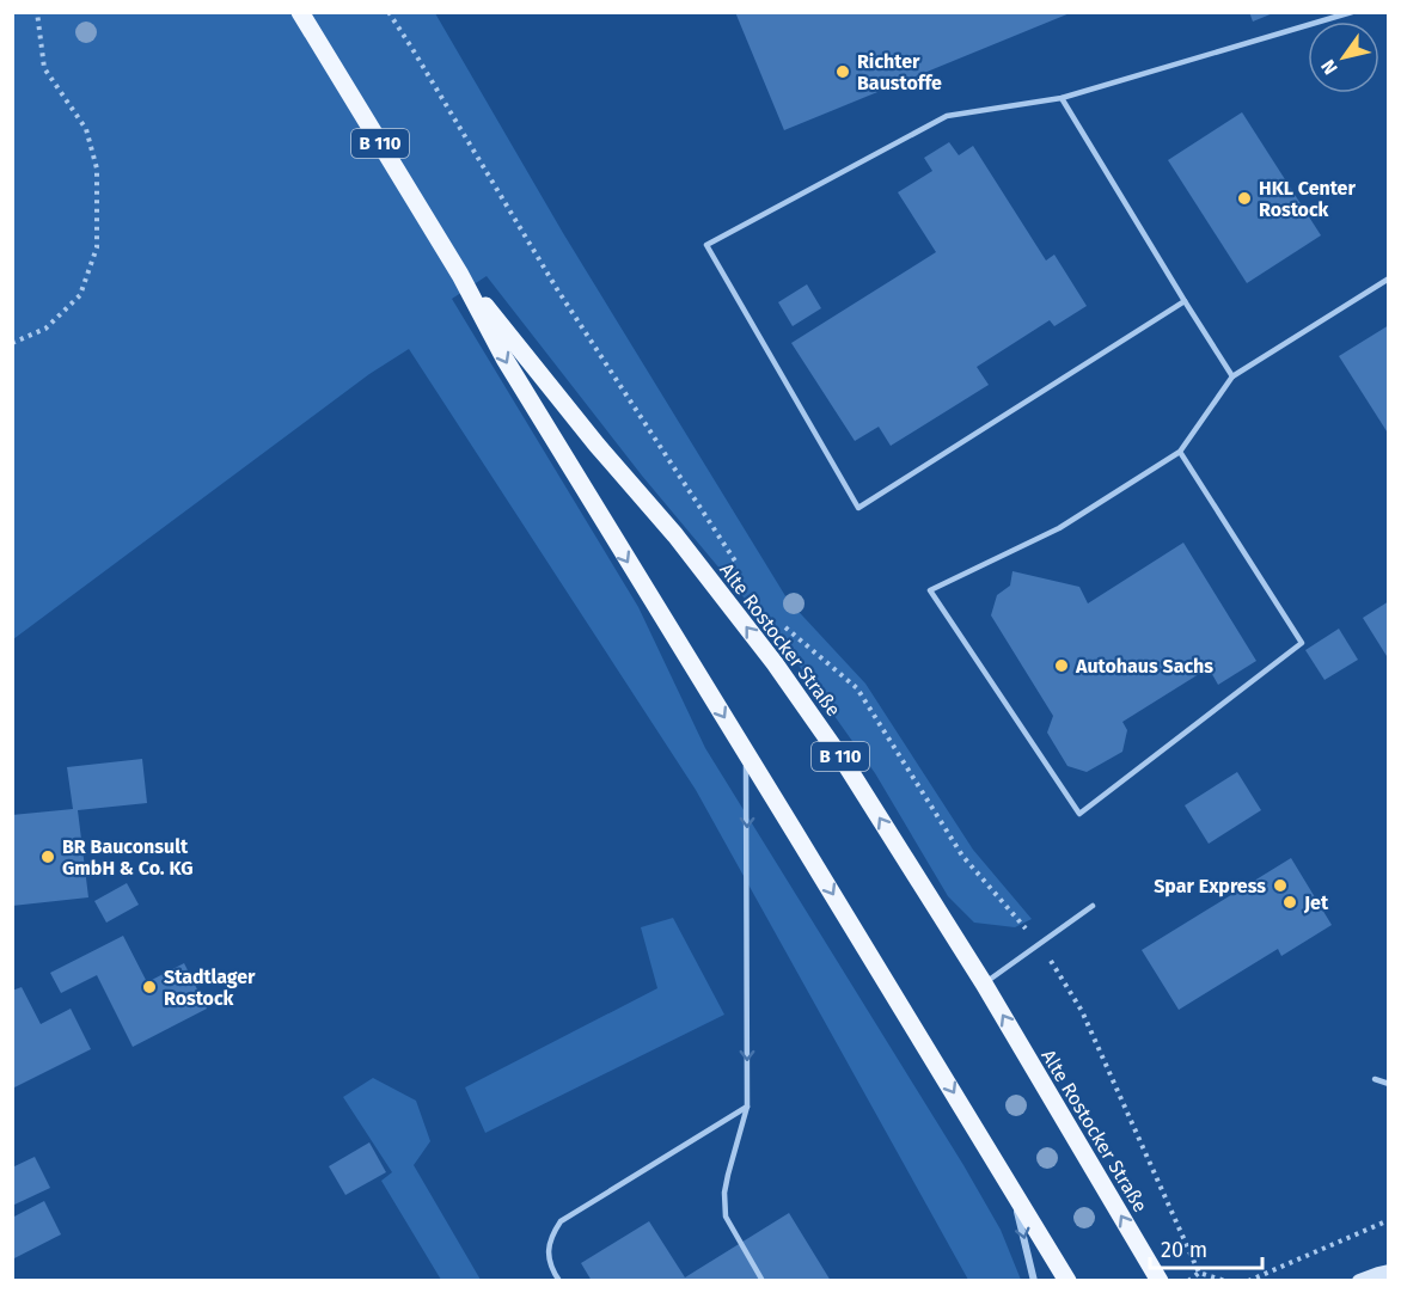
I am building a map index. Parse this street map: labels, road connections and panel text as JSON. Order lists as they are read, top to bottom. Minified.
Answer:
{"streets":{"main road":["B 110","Alte Rostocker Straße"]},"places":["Richter Baustoffe","HKL Center Rostock","Autohaus Sachs","BR Bauconsult GmbH & Co. KG","Spar Express","Jet","Stadtlager Rostock"],"scale_bar":"20 m","north":"bottom left"}
